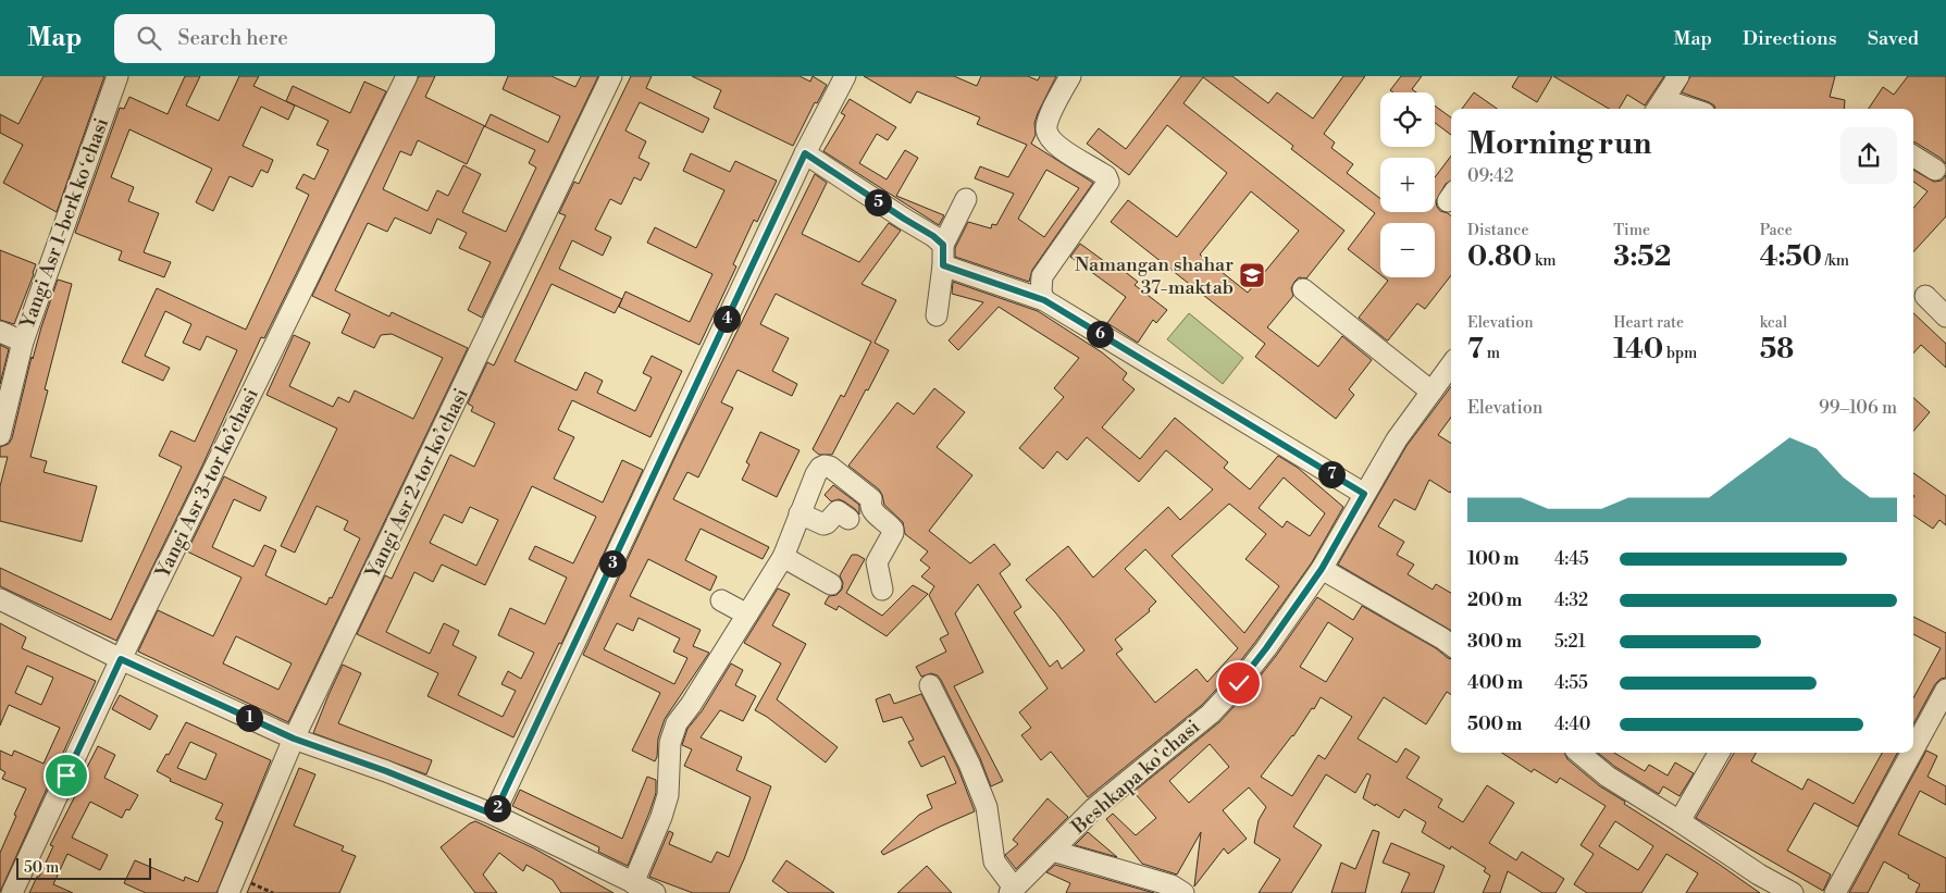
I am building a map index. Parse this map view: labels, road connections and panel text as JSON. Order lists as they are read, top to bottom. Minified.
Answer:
{"streets":{"street":["Yangi Asr 1-berk koʻchasi","Yangi Asr 3-tor koʼchasi","Yangi Asr 2-tor koʼchasi","Beshkapa ko'chasi"]},"places":{"school or university":["Namangan shahar 37-maktab"]},"scale_bar":"50 m","page":{"header":"Map","search":"Search here","nav":["Map","Directions","Saved"],"map_buttons":["+","−"],"heading":["Morning run","09:42"],"pins":["5","4","6","7","3","1","2"],"stats":[["Distance","0.80 km"],["Time","3:52"],["Pace","4:50 /km"],["Elevation","7 m"],["Heart rate","140 bpm"],["kcal","58"]],"chart":["Elevation","99–106 m"],"list":[{"name":"100 m","note":"4:45"},{"name":"200 m","note":"4:32"},{"name":"300 m","note":"5:21"},{"name":"400 m","note":"4:55"},{"name":"500 m","note":"4:40"}],"scale":"50 m"}}
